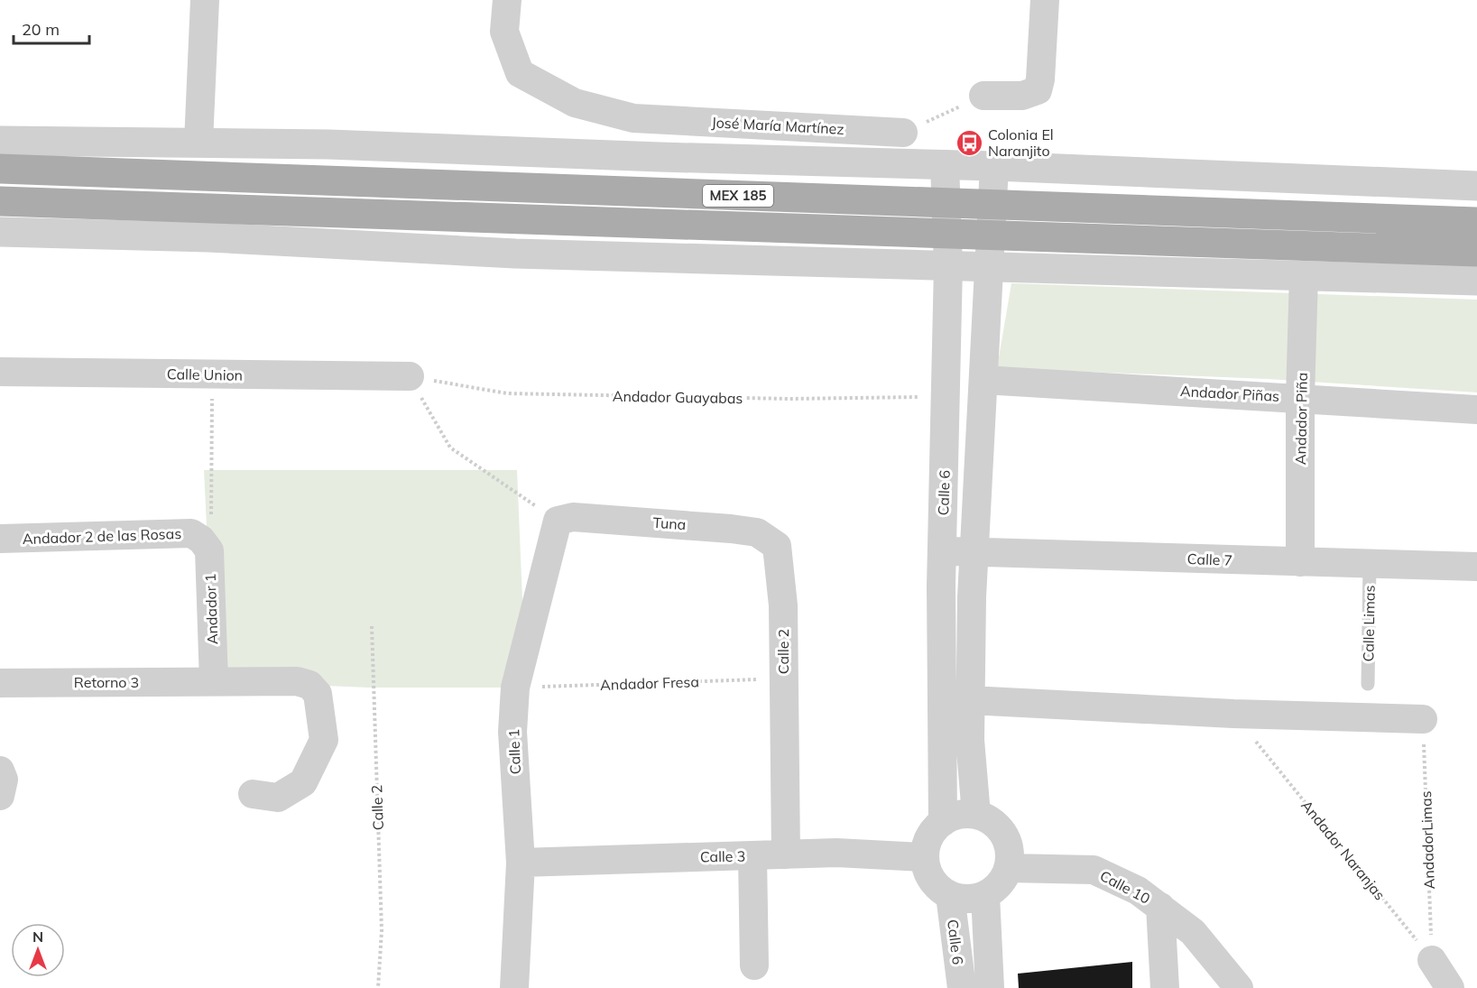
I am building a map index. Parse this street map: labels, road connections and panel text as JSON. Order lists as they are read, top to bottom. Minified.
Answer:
{"streets":{"main road":["MEX 185"],"street":["José María Martínez","Calle Union","Andador Piñas","Andador Piña","Calle 6","Tuna","Andador 2 de las Rosas","Calle 7","Andador 1","Calle 2","Retorno 3","Calle 1","Calle 3","Calle 10"],"lane":["Calle Limas"],"path":["Andador Guayabas","Andador Fresa","AndadorLimas","Andador Naranjas"]},"crossings":[["Calle Union","Andador Guayabas"],["Andador Piñas","Andador Piña"],["Andador Guayabas","Calle 6"],["Andador Piña","Calle 7"],["Calle 6","Calle 7"],["Calle 6","Calle 3"],["Calle 6","Calle 10"],["Tuna","Calle 2"],["Tuna","Calle 1"],["Andador 2 de las Rosas","Andador 1"],["Calle 7","Calle Limas"],["Andador 1","Retorno 3"],["Calle 2","Andador Fresa"],["Calle 2","Calle 3"],["Andador Fresa","Calle 1"],["Calle 1","Calle 3"],["AndadorLimas","Andador Naranjas"],["Calle 3","Calle 10"]],"places":{"bus stop":["Colonia El Naranjito"]},"scale_bar":"20 m","north":"top"}
